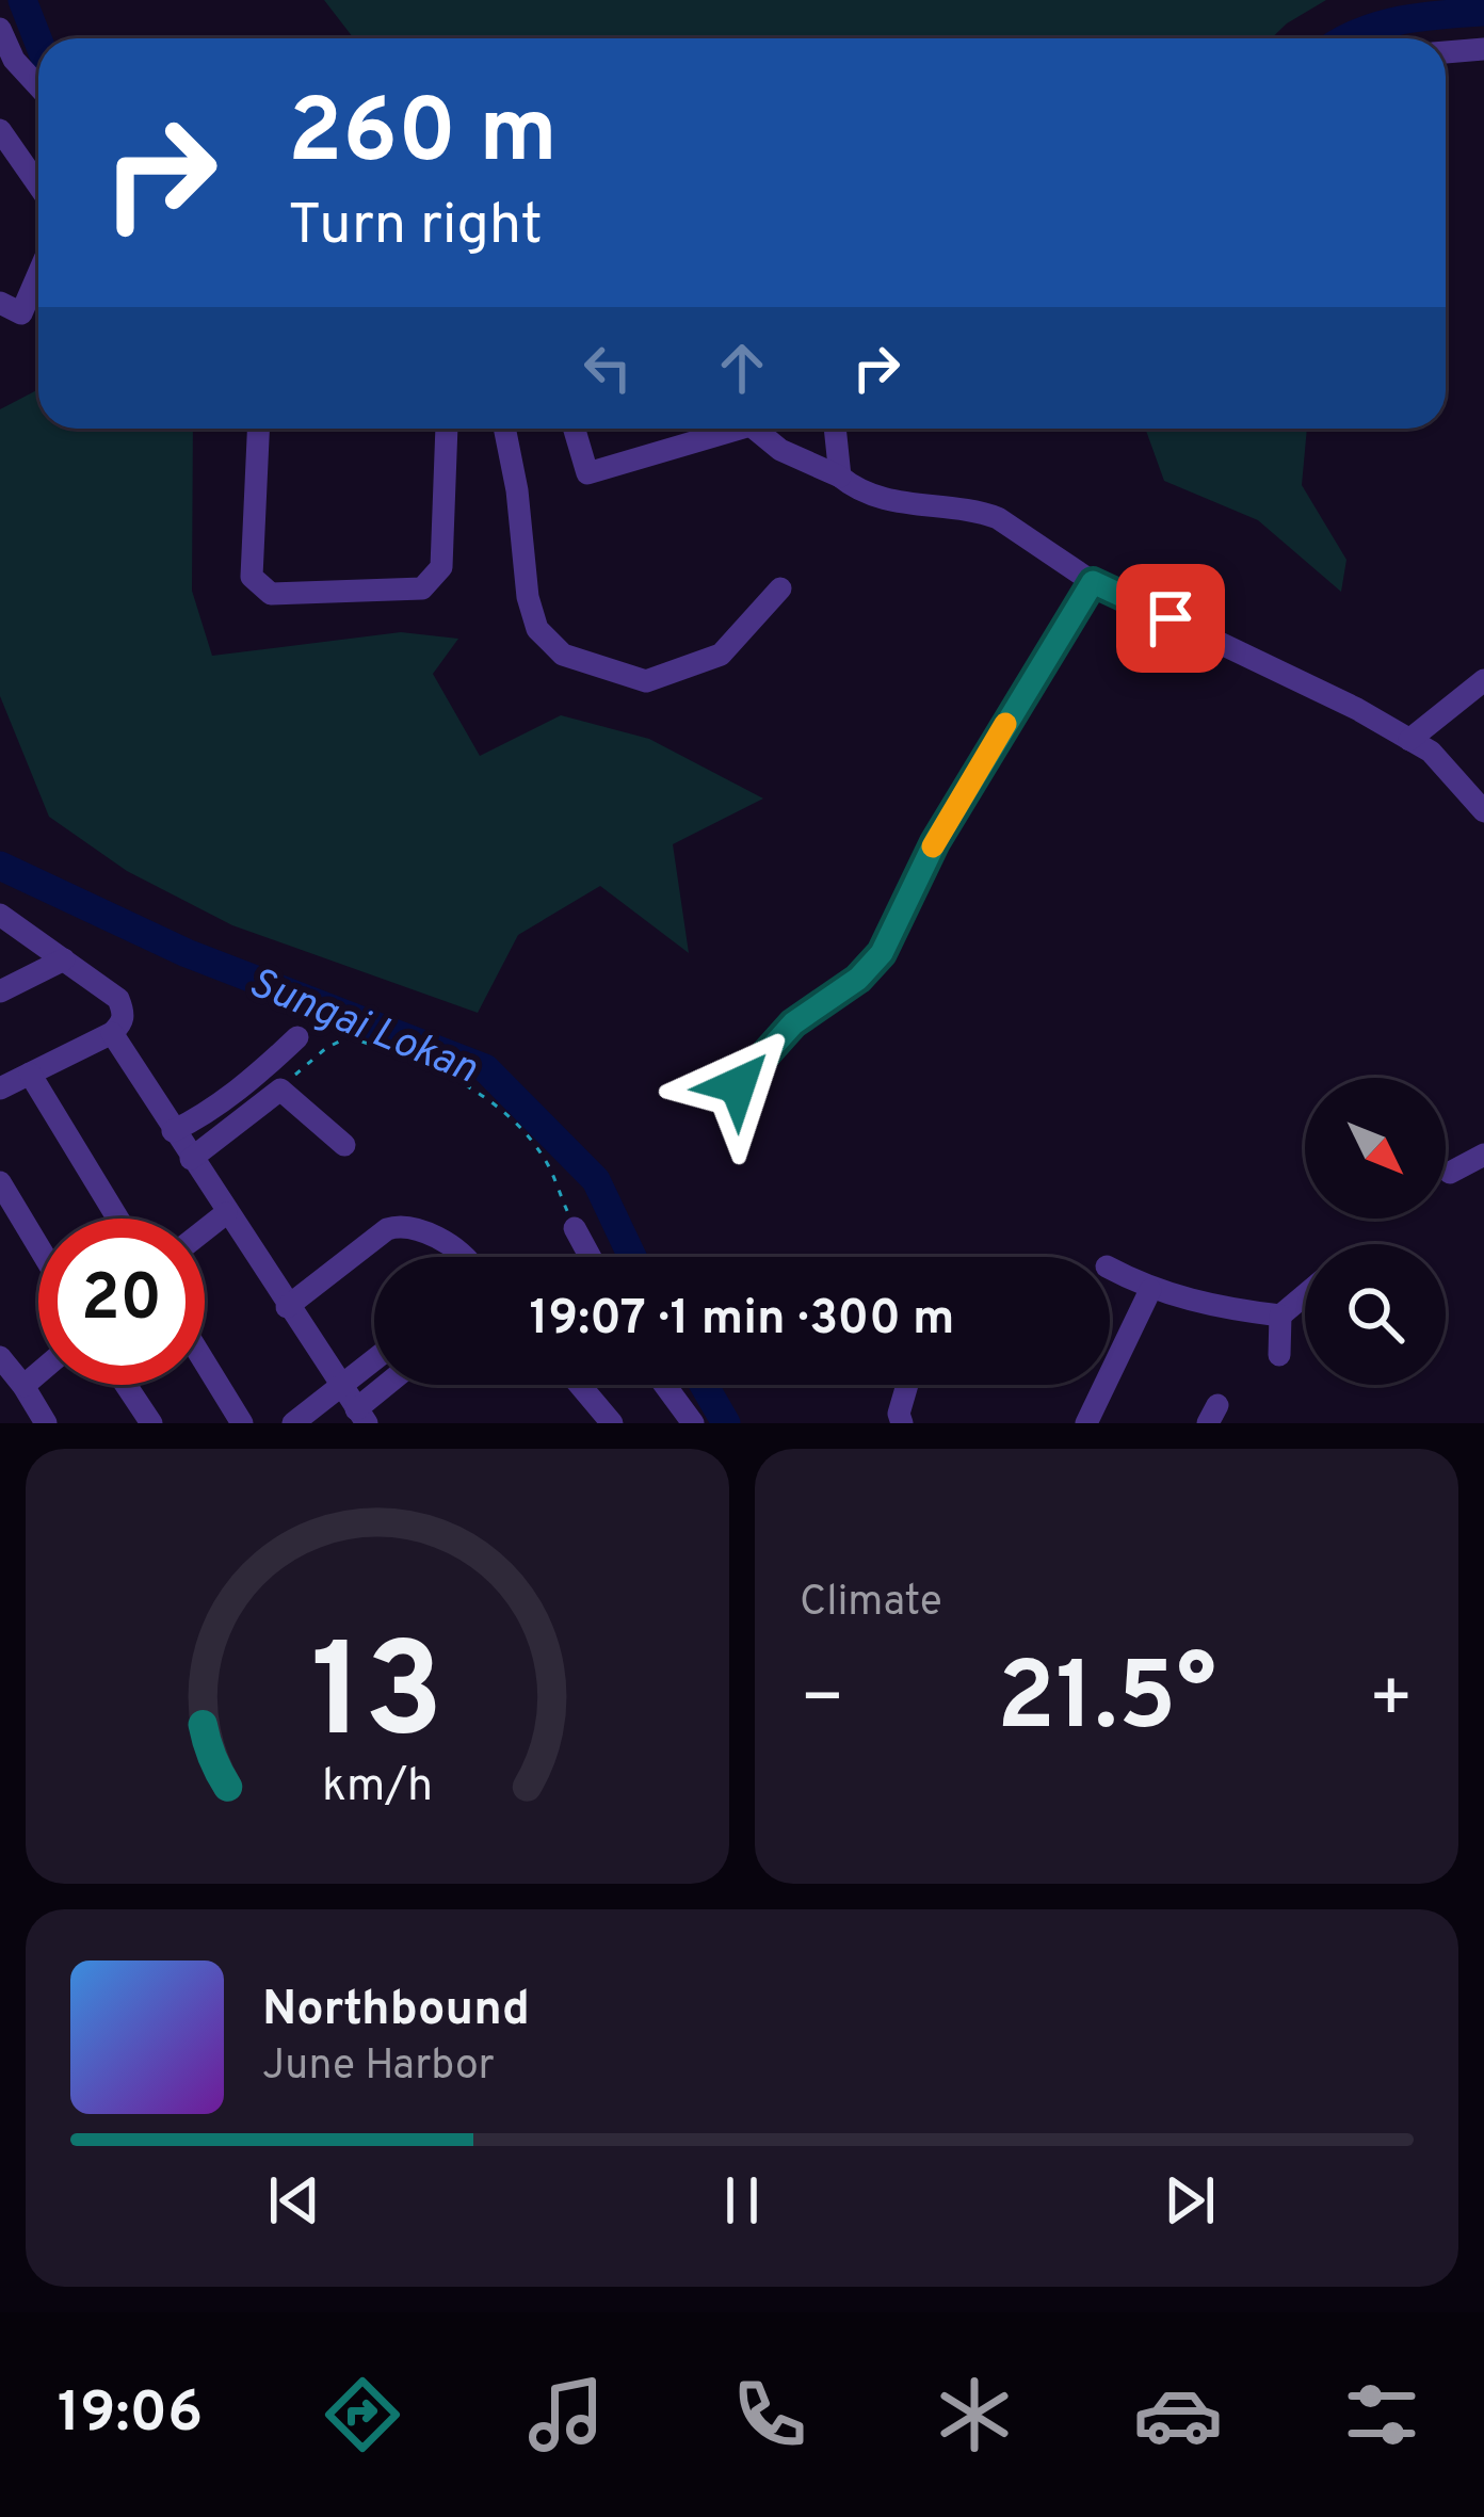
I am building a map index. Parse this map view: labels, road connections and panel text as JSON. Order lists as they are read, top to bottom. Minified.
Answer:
{"water":["Sungai Lokan"],"north":"bottom right","page":{"turn":["260 m","Turn right"],"limit":"20","trip":"19:07 · 1 min · 300 m","tile":"Climate","heat":["−","21.5°","+"],"song":["Northbound","June Harbor"],"tabs":"19:06","gauge":["13","km/h"]}}
